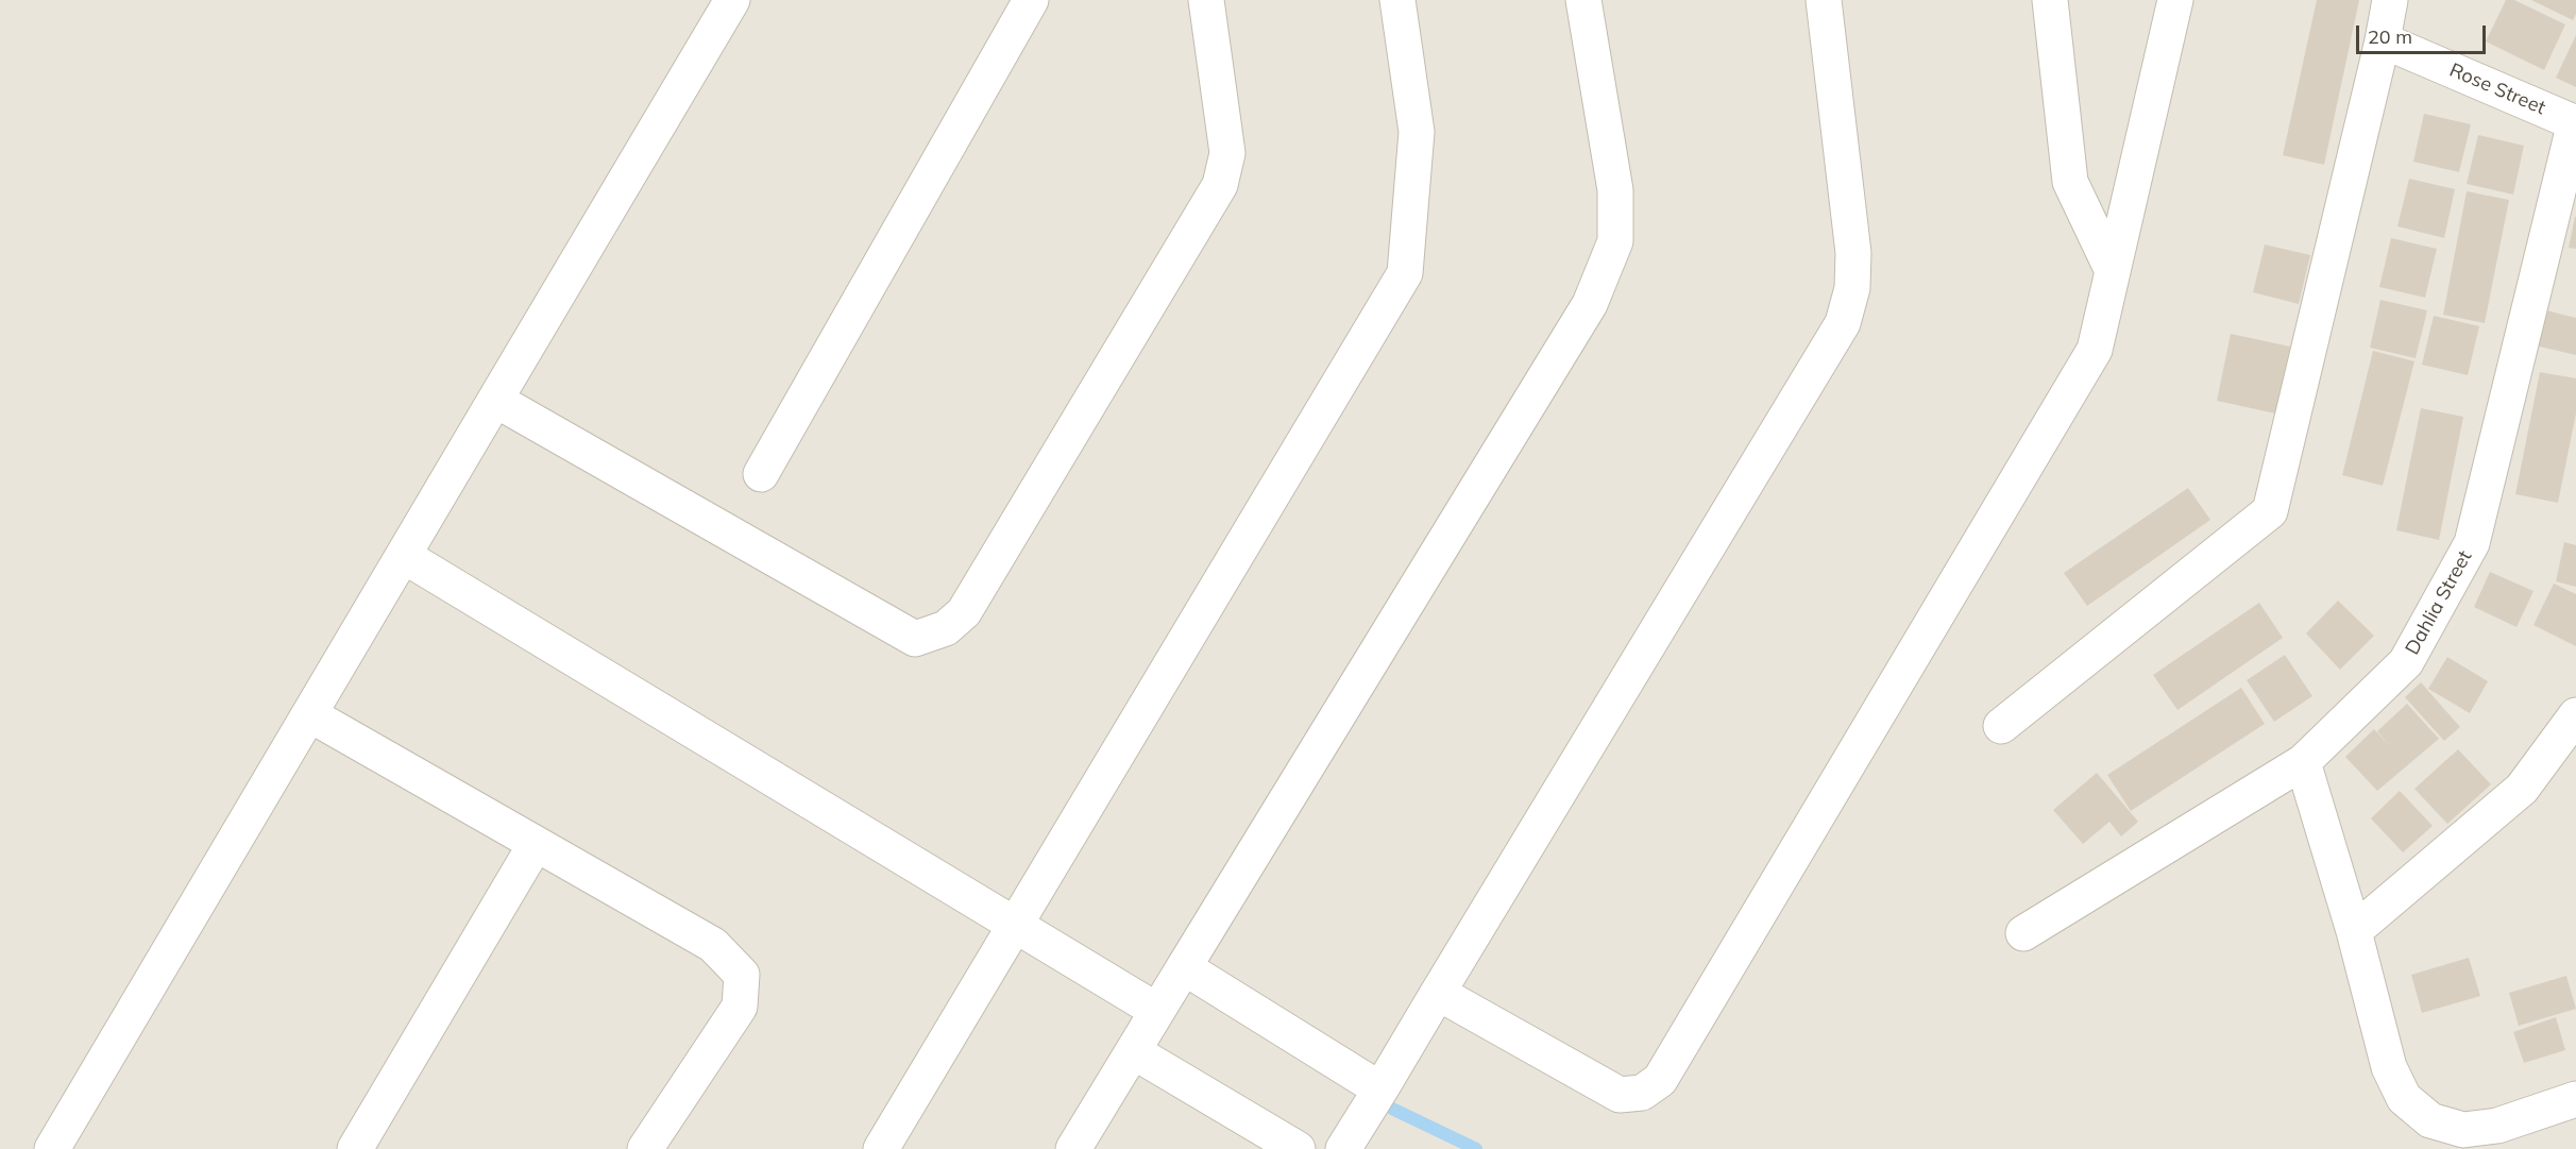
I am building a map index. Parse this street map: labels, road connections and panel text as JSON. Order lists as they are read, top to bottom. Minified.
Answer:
{"streets":{"street":["Rose Street","Dahlia Street"]},"crossings":[["Rose Street","Dahlia Street"]],"scale_bar":"20 m"}
